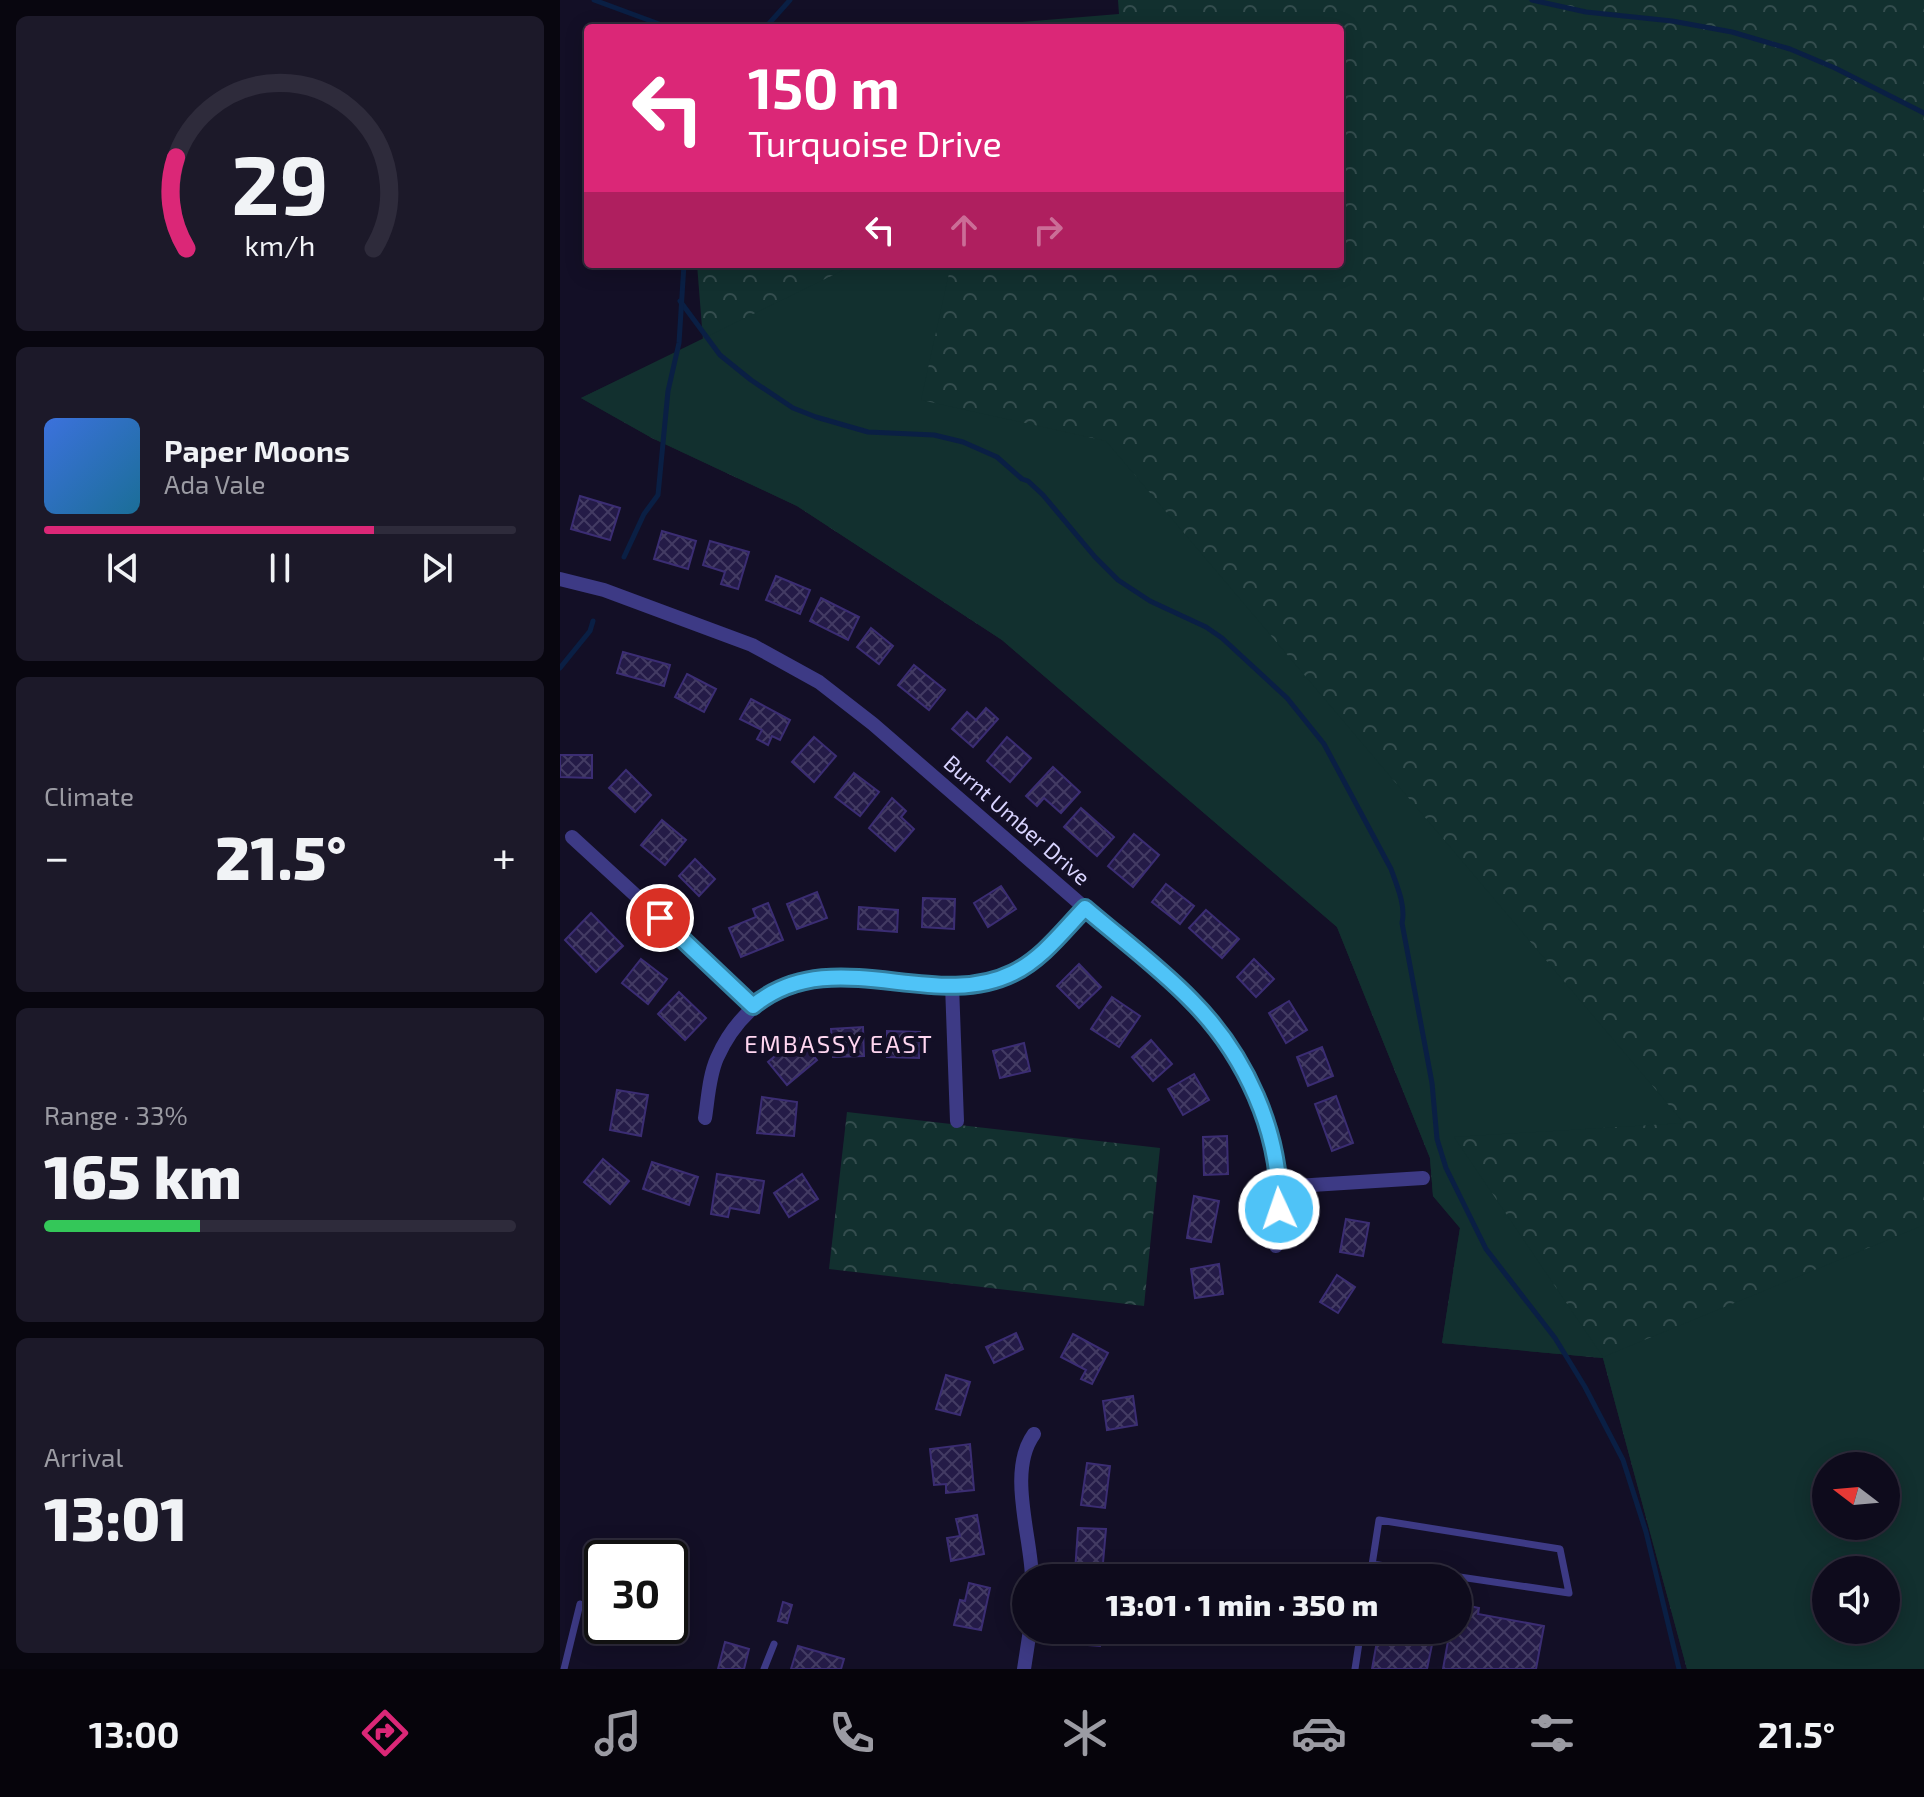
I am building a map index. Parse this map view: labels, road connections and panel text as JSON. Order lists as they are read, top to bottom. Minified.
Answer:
{"streets":{"street":["Burnt Umber Drive"]},"districts":["EMBASSY EAST"],"north":"left","page":{"turn":["150 m","Turquoise Drive"],"song":["Paper Moons","Ada Vale"],"tile":["Climate",["Range · 33%","165 km"],["Arrival","13:01"]],"heat":["−","21.5°","+"],"limit":"30","trip":"13:01 · 1 min · 350 m","tabs":["13:00","21.5°"],"gauge":["29","km/h"]}}
